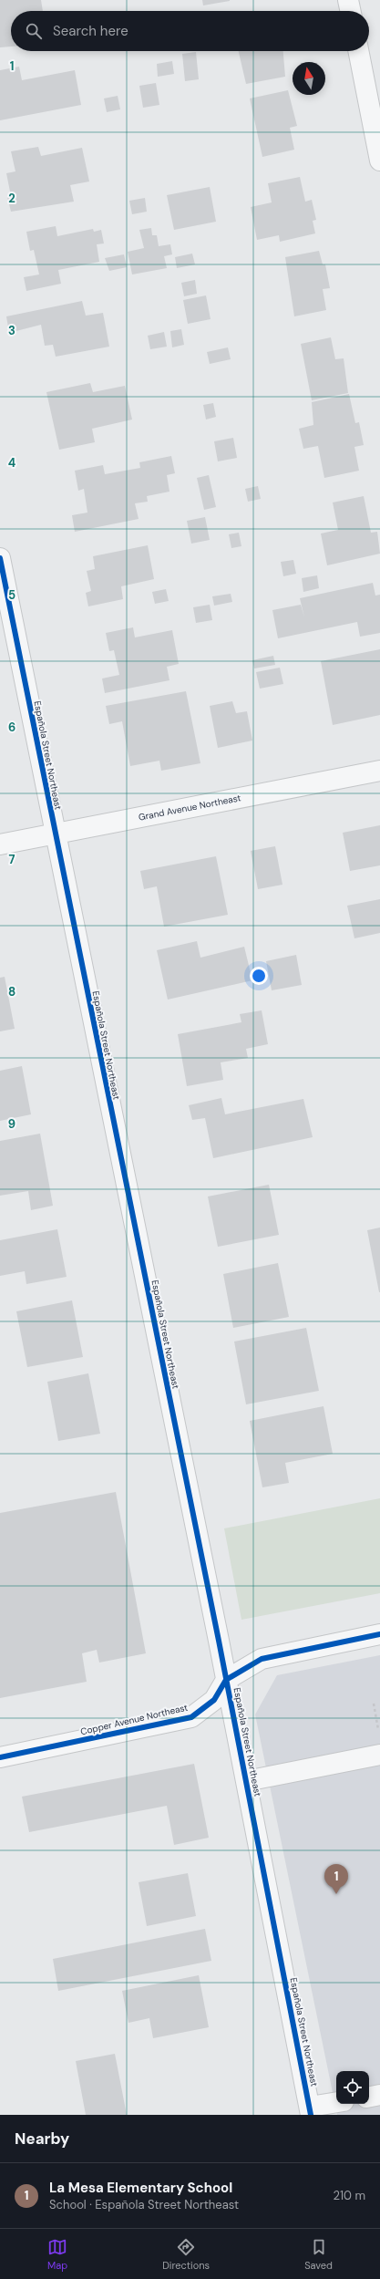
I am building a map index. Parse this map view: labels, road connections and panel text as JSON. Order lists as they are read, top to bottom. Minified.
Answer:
{"streets":{"street":["Española Street Northeast","Grand Avenue Northeast","Copper Avenue Northeast"]},"crossings":[["Española Street Northeast","Grand Avenue Northeast"],["Española Street Northeast","Copper Avenue Northeast"]],"north":"top","page":{"search":"Search here","pins":"1","heading":"Nearby","list":[{"mark":"1","name":"La Mesa Elementary School","note":"School · Española Street Northeast","value":"210 m"}],"nav":["Map","Directions","Saved"]},"grid":{"rows":["1","2","3","4","5","6","7","8","9"]}}
